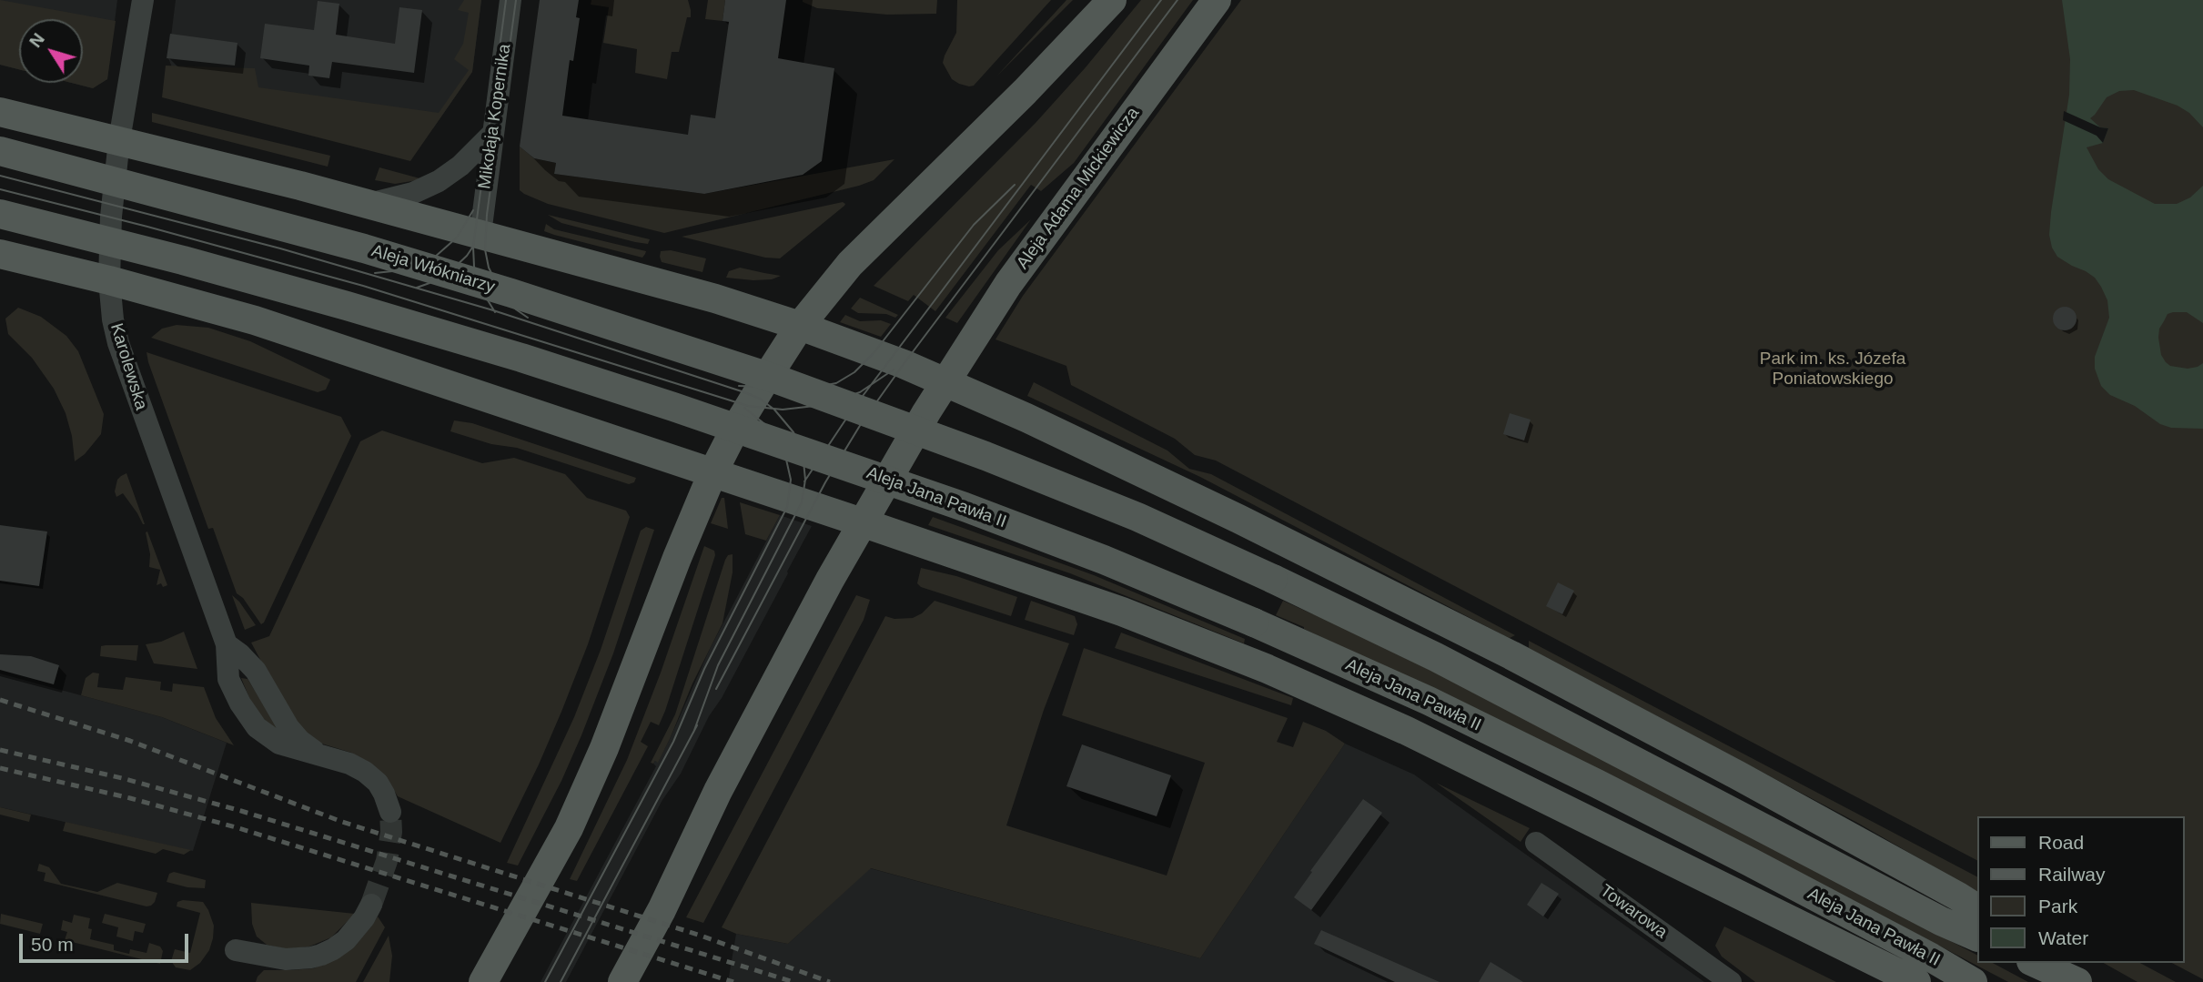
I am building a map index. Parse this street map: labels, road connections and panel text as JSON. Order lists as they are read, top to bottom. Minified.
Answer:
{"streets":{"main road":["Aleja Adama Mickiewicza","Aleja Włókniarzy","Aleja Jana Pawła II"],"street":["Mikołaja Kopernika","Karolewska","Towarowa"]},"parks":["Park im. ks. Józefa Poniatowskiego"],"legend":["Road","Railway","Park","Water"],"scale_bar":"50 m","north":"top left"}
